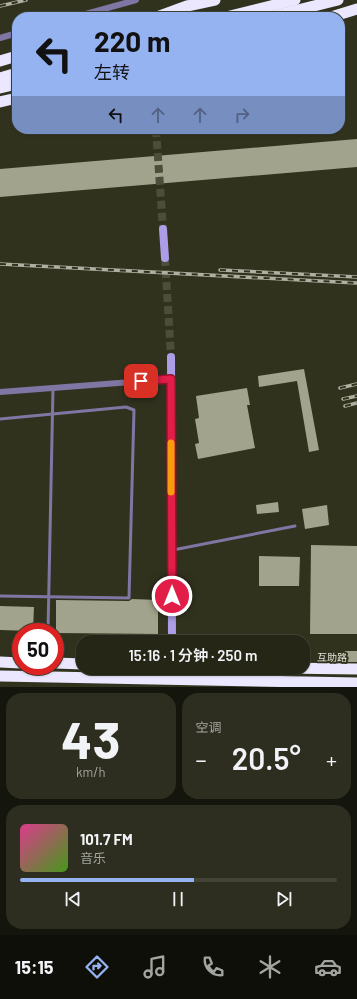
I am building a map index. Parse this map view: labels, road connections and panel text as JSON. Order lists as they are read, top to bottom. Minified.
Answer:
{"streets":{"highway":["互助路"]},"page":{"turn":["220 m","左转"],"limit":"50","trip":"15:16 · 1 分钟 · 250 m","tile":[["43","km/h"],"空调"],"heat":["−","20.5°","+"],"song":["101.7 FM","音乐"],"tabs":"15:15"}}
